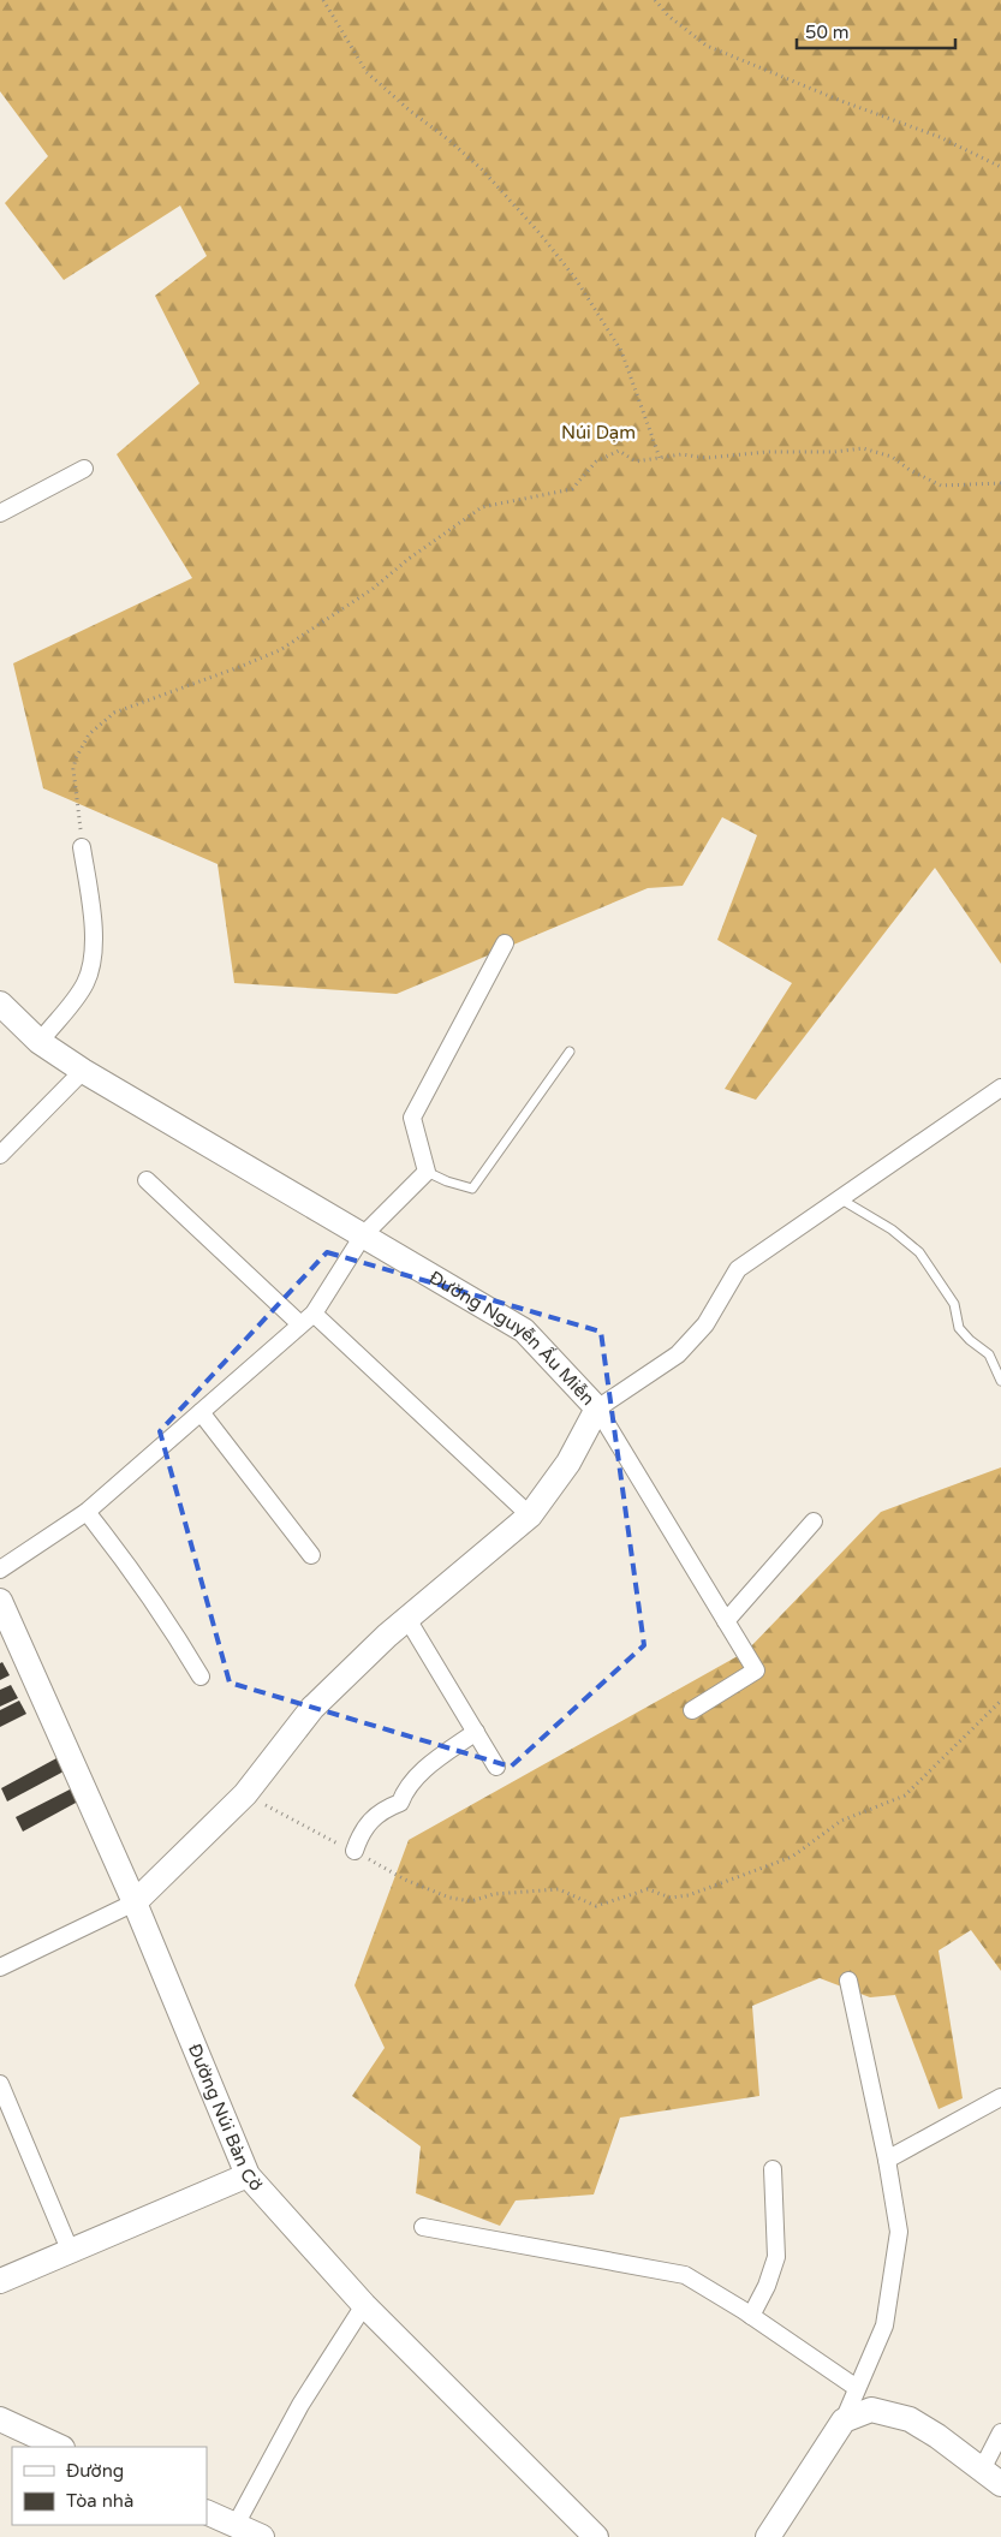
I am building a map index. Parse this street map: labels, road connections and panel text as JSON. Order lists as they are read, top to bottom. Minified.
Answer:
{"streets":{"street":["Đường Nguyễn Ấu Miễn","Đường Núi Bàn Cờ"]},"crossings":[["Đường Nguyễn Ấu Miễn","Đường Núi Bàn Cờ"]],"parks":["Núi Dạm"],"legend":["Đường","Tòa nhà"],"scale_bar":"50 m"}
